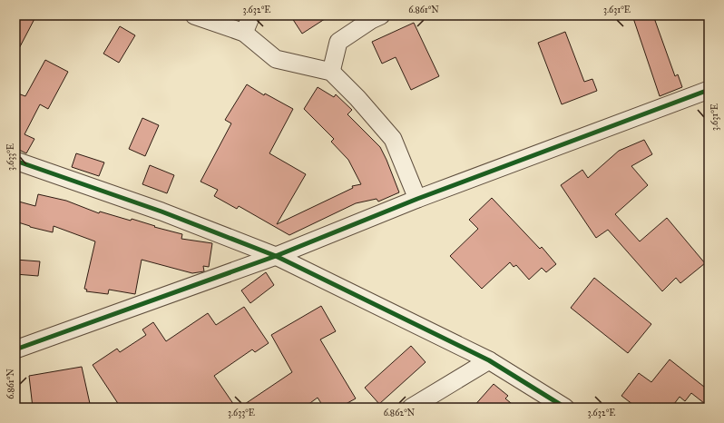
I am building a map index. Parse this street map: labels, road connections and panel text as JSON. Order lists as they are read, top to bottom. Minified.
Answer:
{"coordinates":["3.632°E","6.861°N","3.631°E","3.633°E","6.862°N"]}
